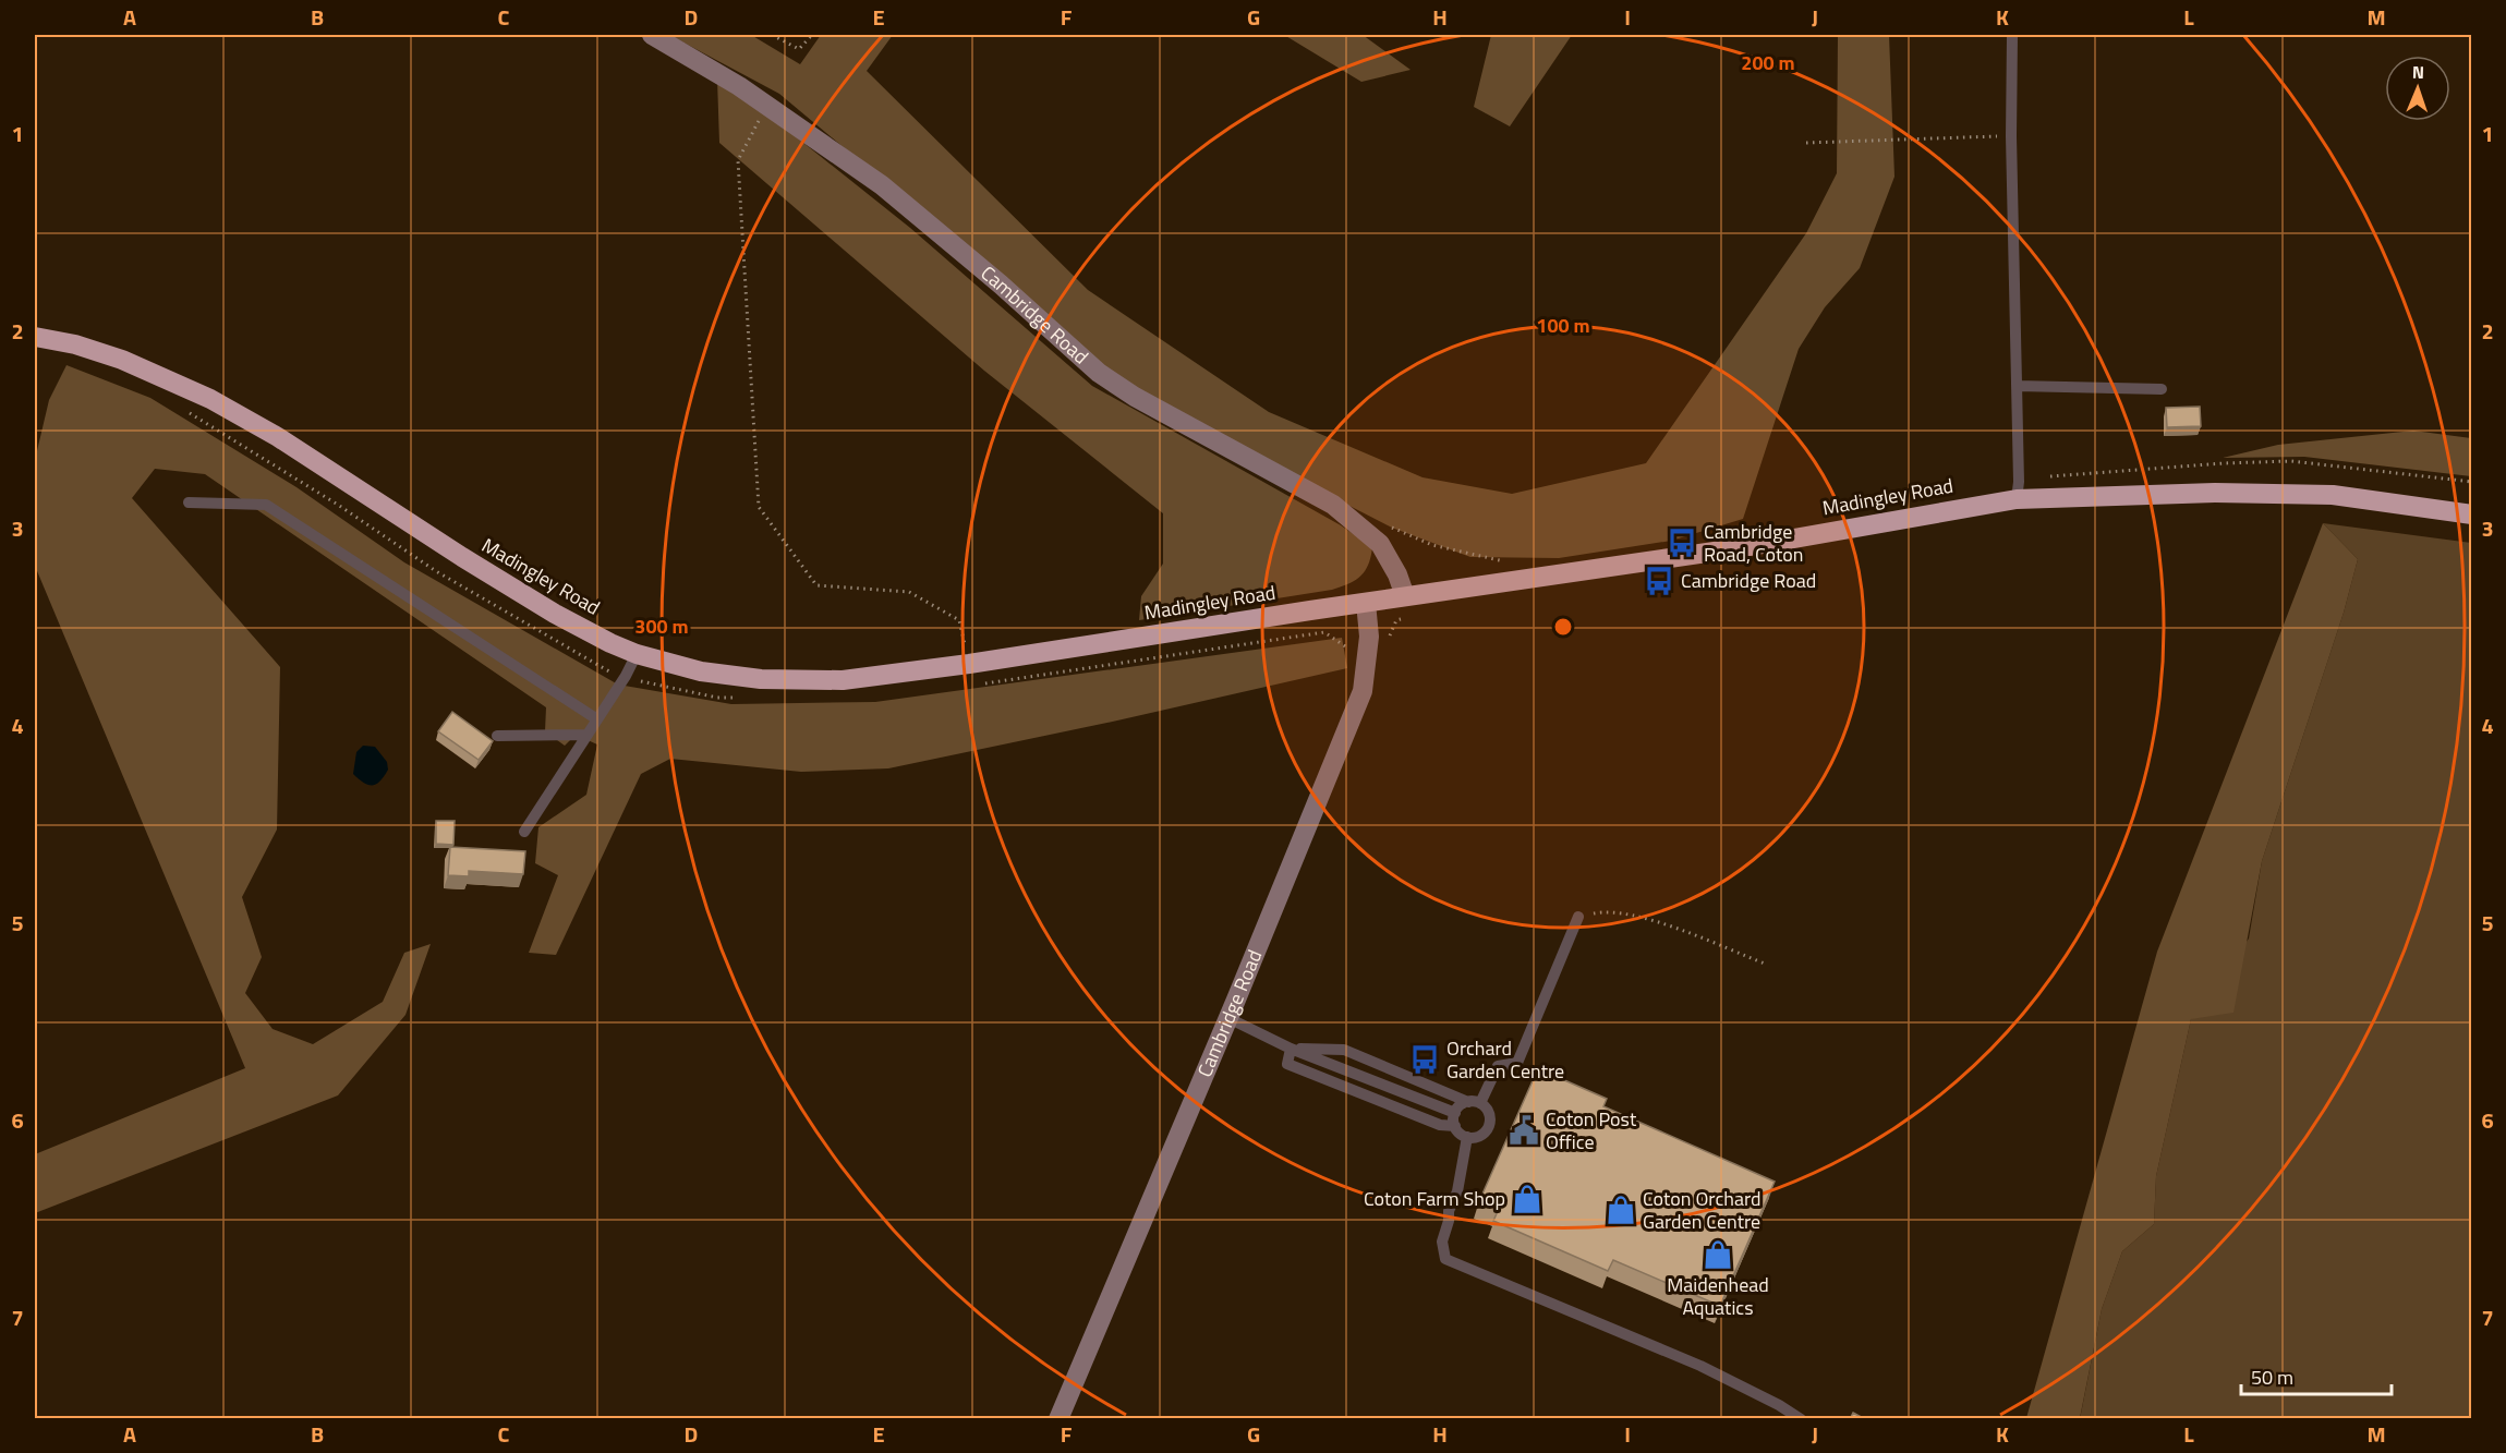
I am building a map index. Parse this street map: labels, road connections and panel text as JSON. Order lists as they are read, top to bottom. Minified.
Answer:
{"streets":{"highway":["Madingley Road"],"street":["Cambridge Road"]},"crossings":[["Cambridge Road","Madingley Road"]],"places":{"bus stop":["Cambridge Road, Coton","Cambridge Road","Orchard Garden Centre"],"public building":["Coton Post Office"],"shop":["Coton Farm Shop","Coton Orchard Garden Centre","Maidenhead Aquatics"]},"scale_bar":"50 m","north":"top","grid":{"columns":["A","B","C","D","E","F","G","H","I","J","K","L","M"],"rows":["1","2","3","4","5","6","7"]},"rings":["200 m","100 m","300 m"]}
